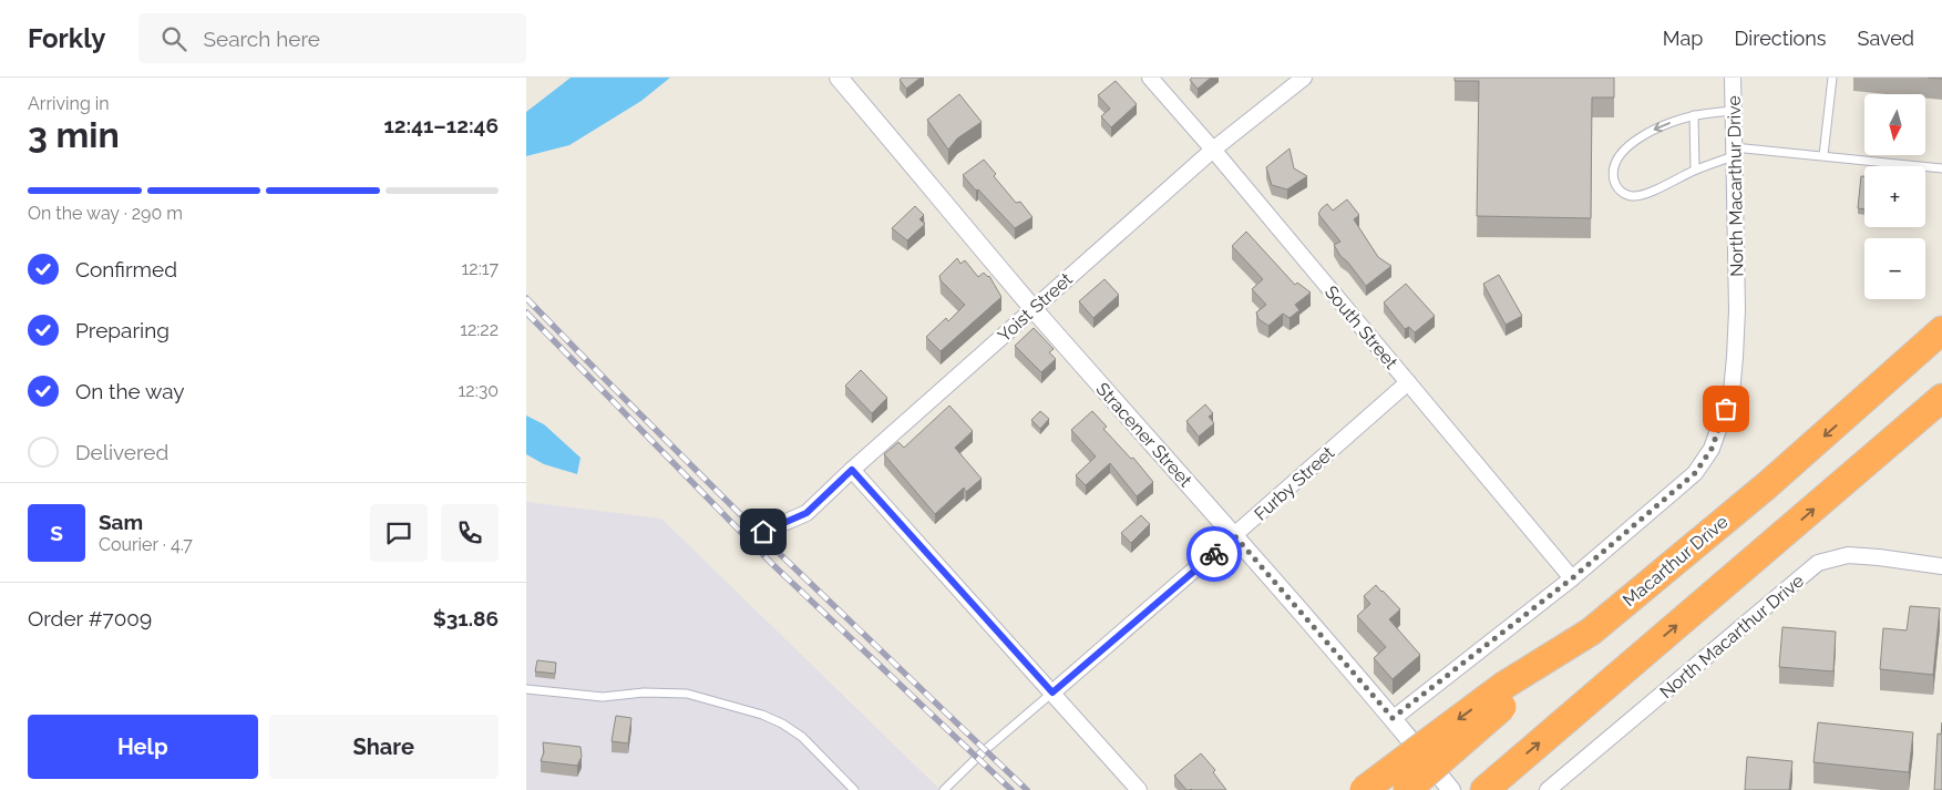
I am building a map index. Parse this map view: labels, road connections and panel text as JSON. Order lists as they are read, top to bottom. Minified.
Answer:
{"streets":{"highway":["Macarthur Drive"],"street":["North Macarthur Drive","Yoist Street","South Street","Stracener Street","Furby Street"]},"crossings":[["North Macarthur Drive","South Street"],["North Macarthur Drive","Stracener Street"],["Yoist Street","South Street"],["Yoist Street","Stracener Street"],["South Street","Furby Street"],["Stracener Street","Furby Street"]],"north":"bottom","page":{"header":"Forkly","search":"Search here","nav":["Map","Directions","Saved"],"heading":["3 min","Arriving in","12:41–12:46"],"panel":["Sam","Courier · 4.7","Order #7009","$31.86"],"map_buttons":["+","−"],"bar":"On the way · 290 m","list":[["Confirmed","12:17"],["Preparing","12:22"],["On the way","12:30"],"Delivered"],"round":"S","buttons":["Help","Share"]}}
